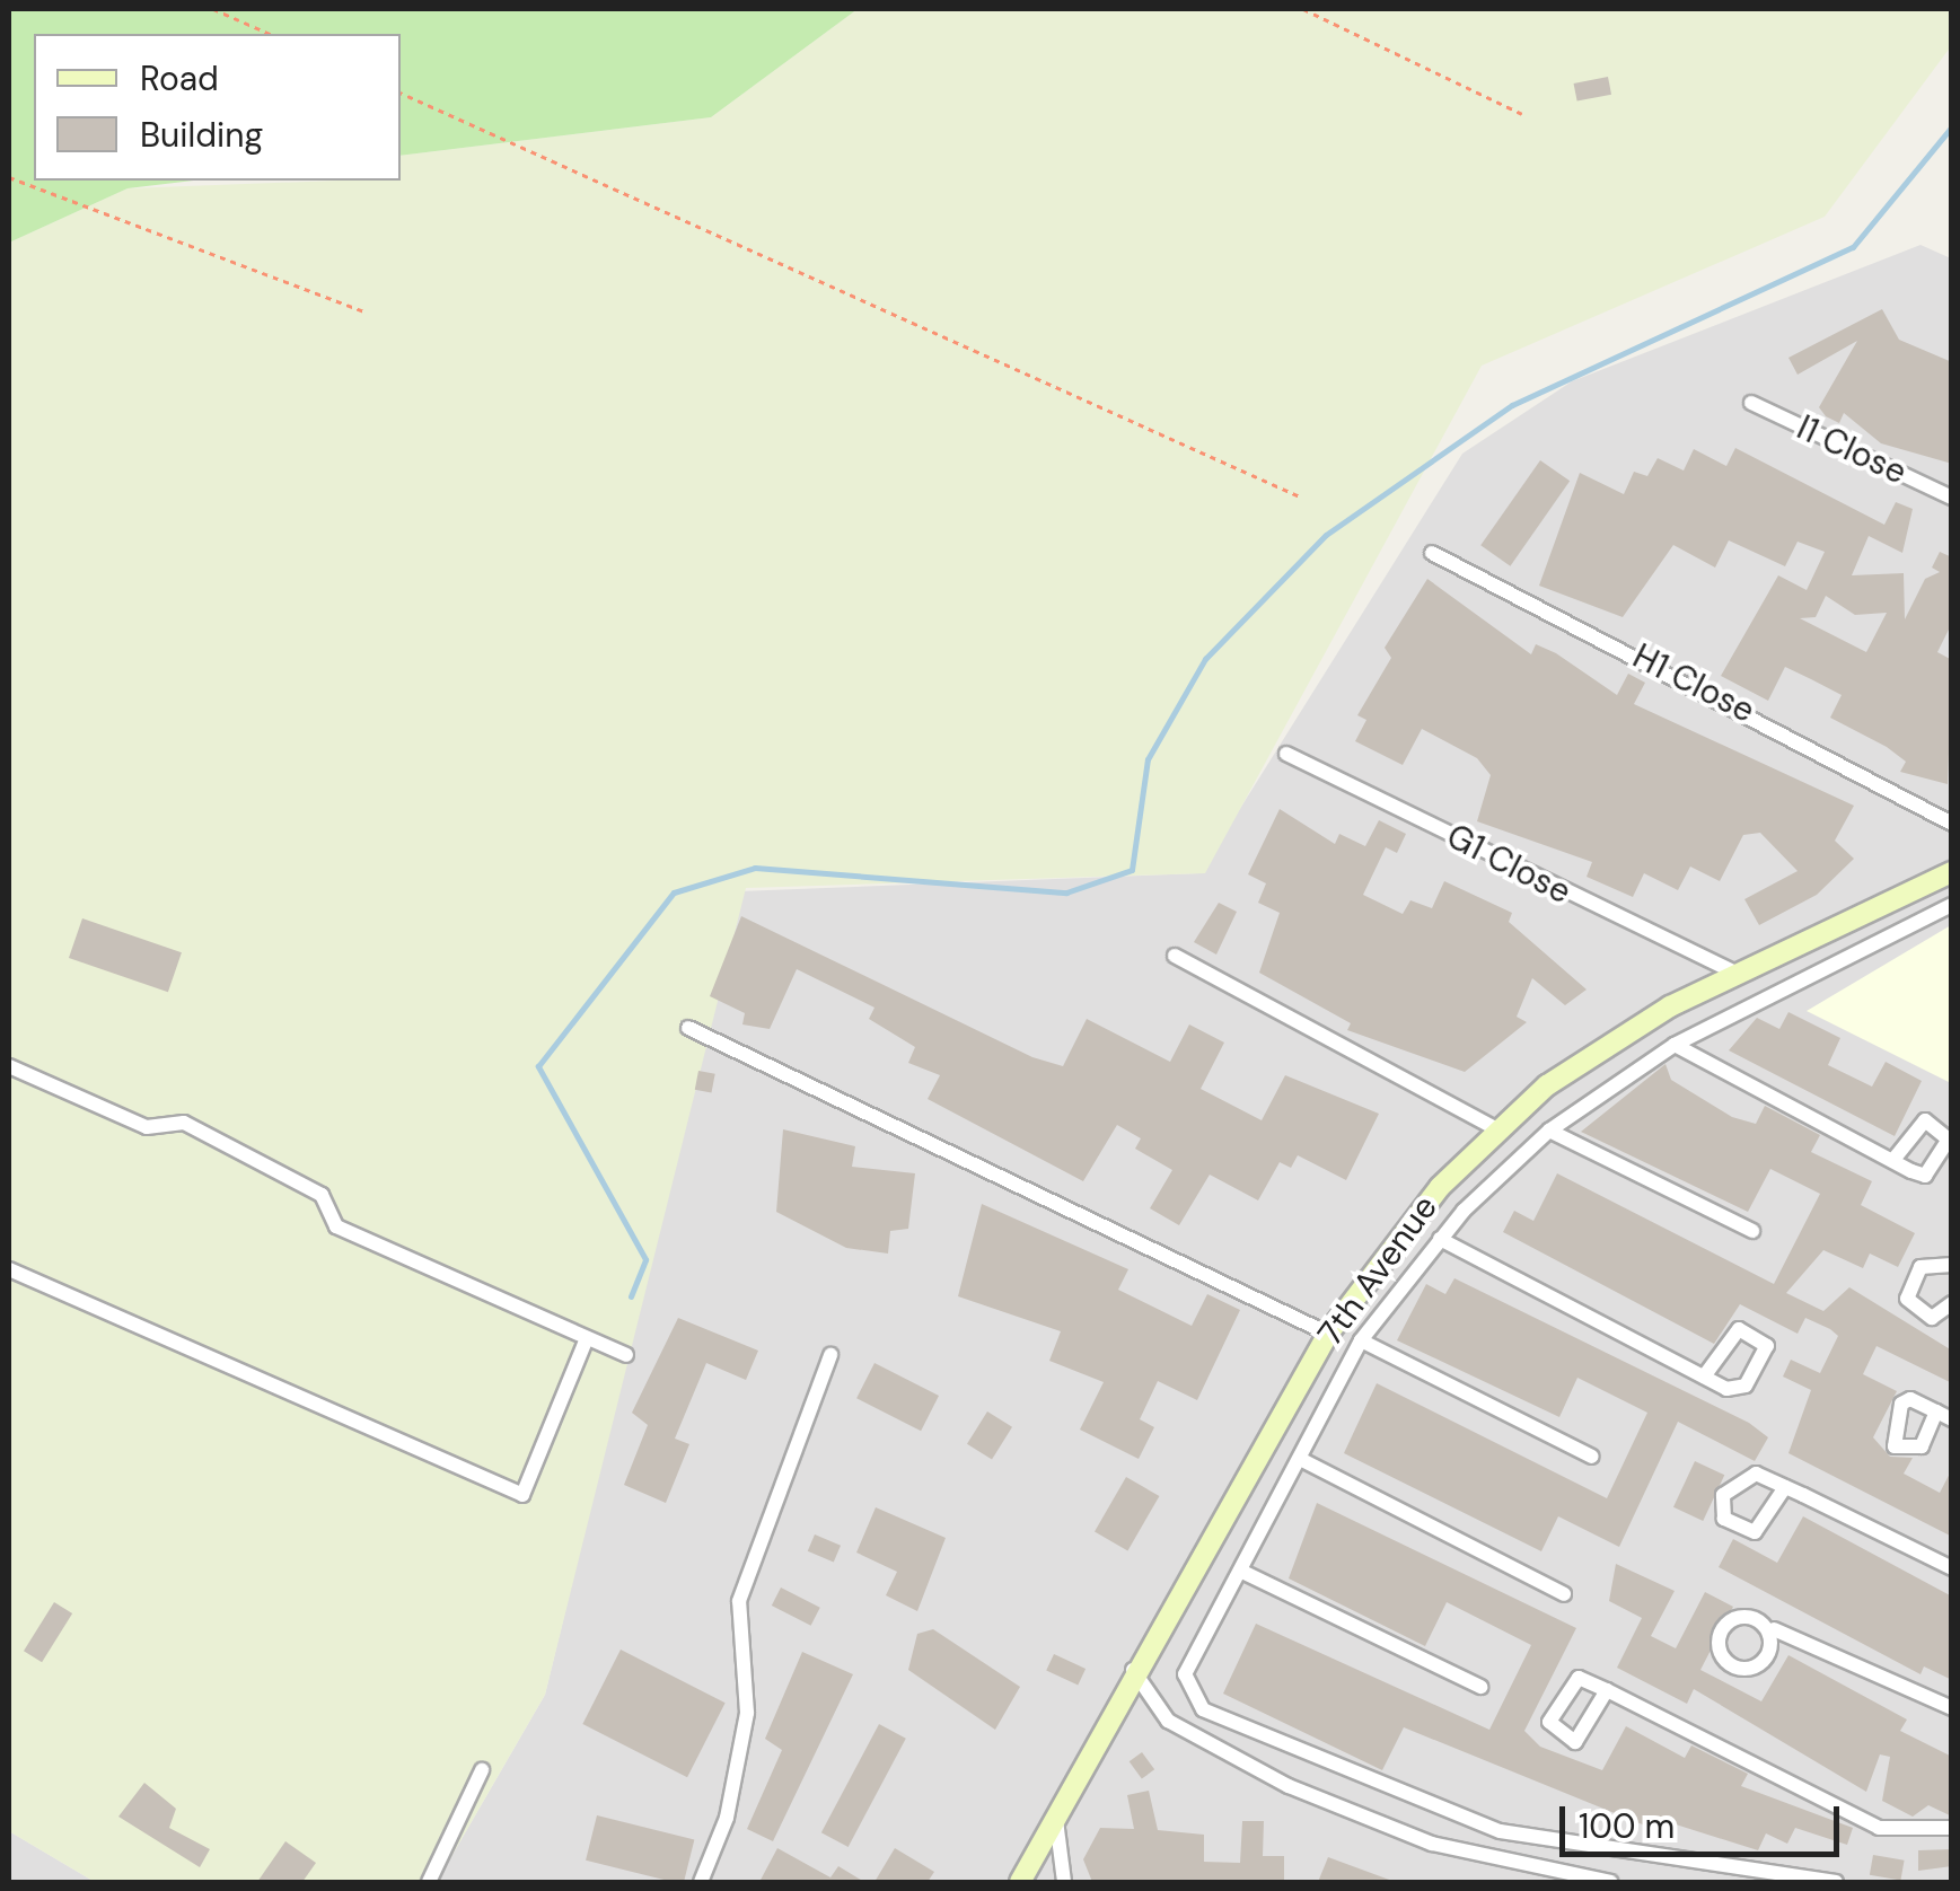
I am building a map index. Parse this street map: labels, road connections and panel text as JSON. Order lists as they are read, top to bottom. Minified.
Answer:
{"streets":{"main road":["7th Avenue"],"street":["I1 Close","H1 Close","G1 Close"]},"crossings":[["G1 Close","7th Avenue"]],"legend":["Road","Building"],"scale_bar":"100 m"}
